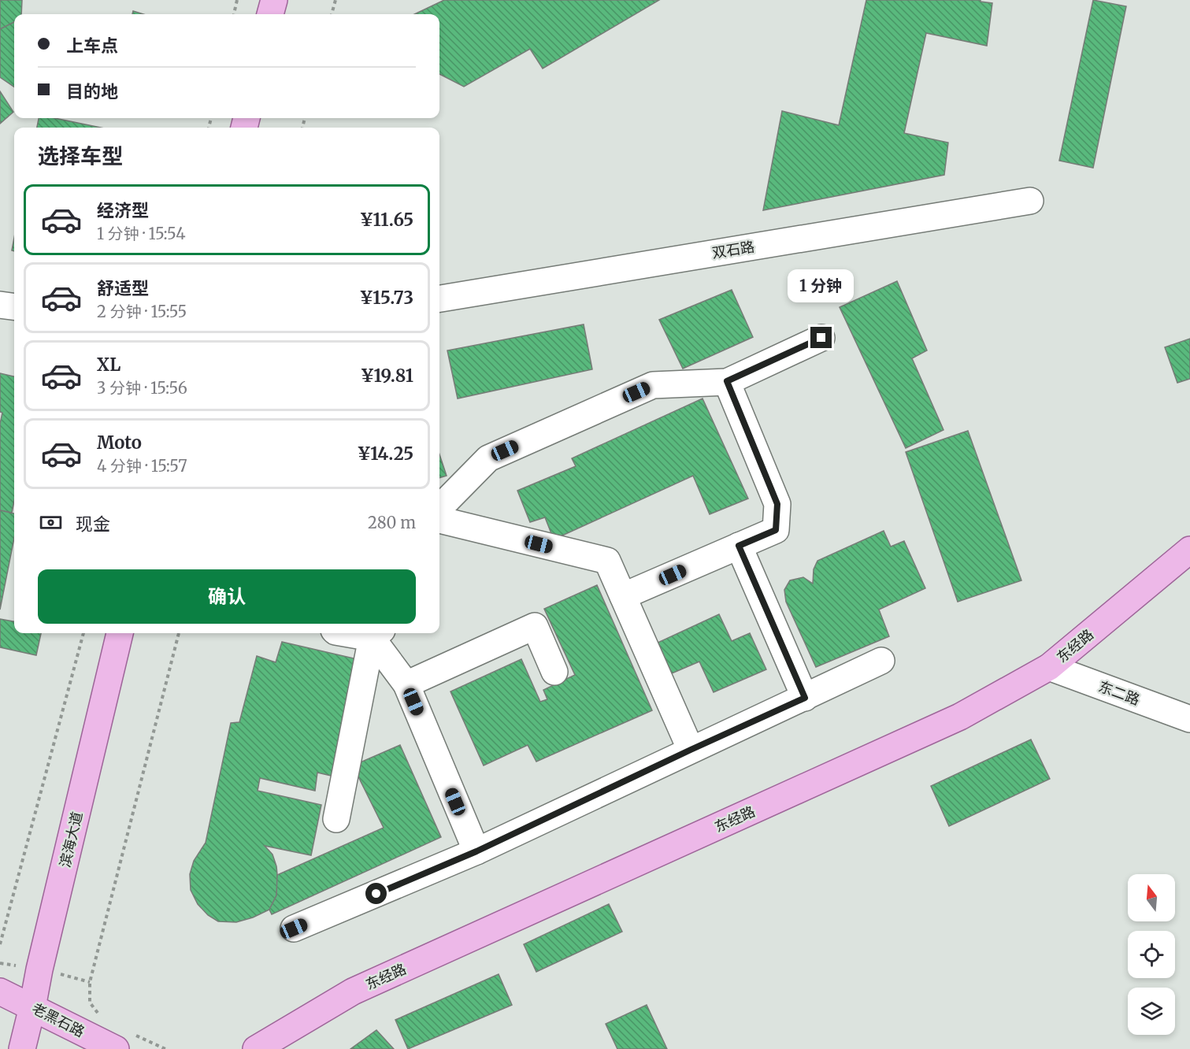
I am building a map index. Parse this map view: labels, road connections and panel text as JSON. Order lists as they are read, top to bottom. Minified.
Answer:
{"streets":{"main road":["东经路","滨海大道","老黑石路"],"street":["双石路","东二路"]},"crossings":[["东经路","东二路"],["滨海大道","老黑石路"]],"north":"top","page":{"banner":["上车点","目的地"],"heading":"选择车型","list":[{"name":"经济型","note":"1 分钟 · 15:54","value":"¥11.65"},{"name":"舒适型","note":"2 分钟 · 15:55","value":"¥15.73"},{"name":"XL","note":"3 分钟 · 15:56","value":"¥19.81"},{"name":"Moto","note":"4 分钟 · 15:57","value":"¥14.25"}],"bubble":"1 分钟","pay":["现金","280 m"],"buttons":"确认"}}
